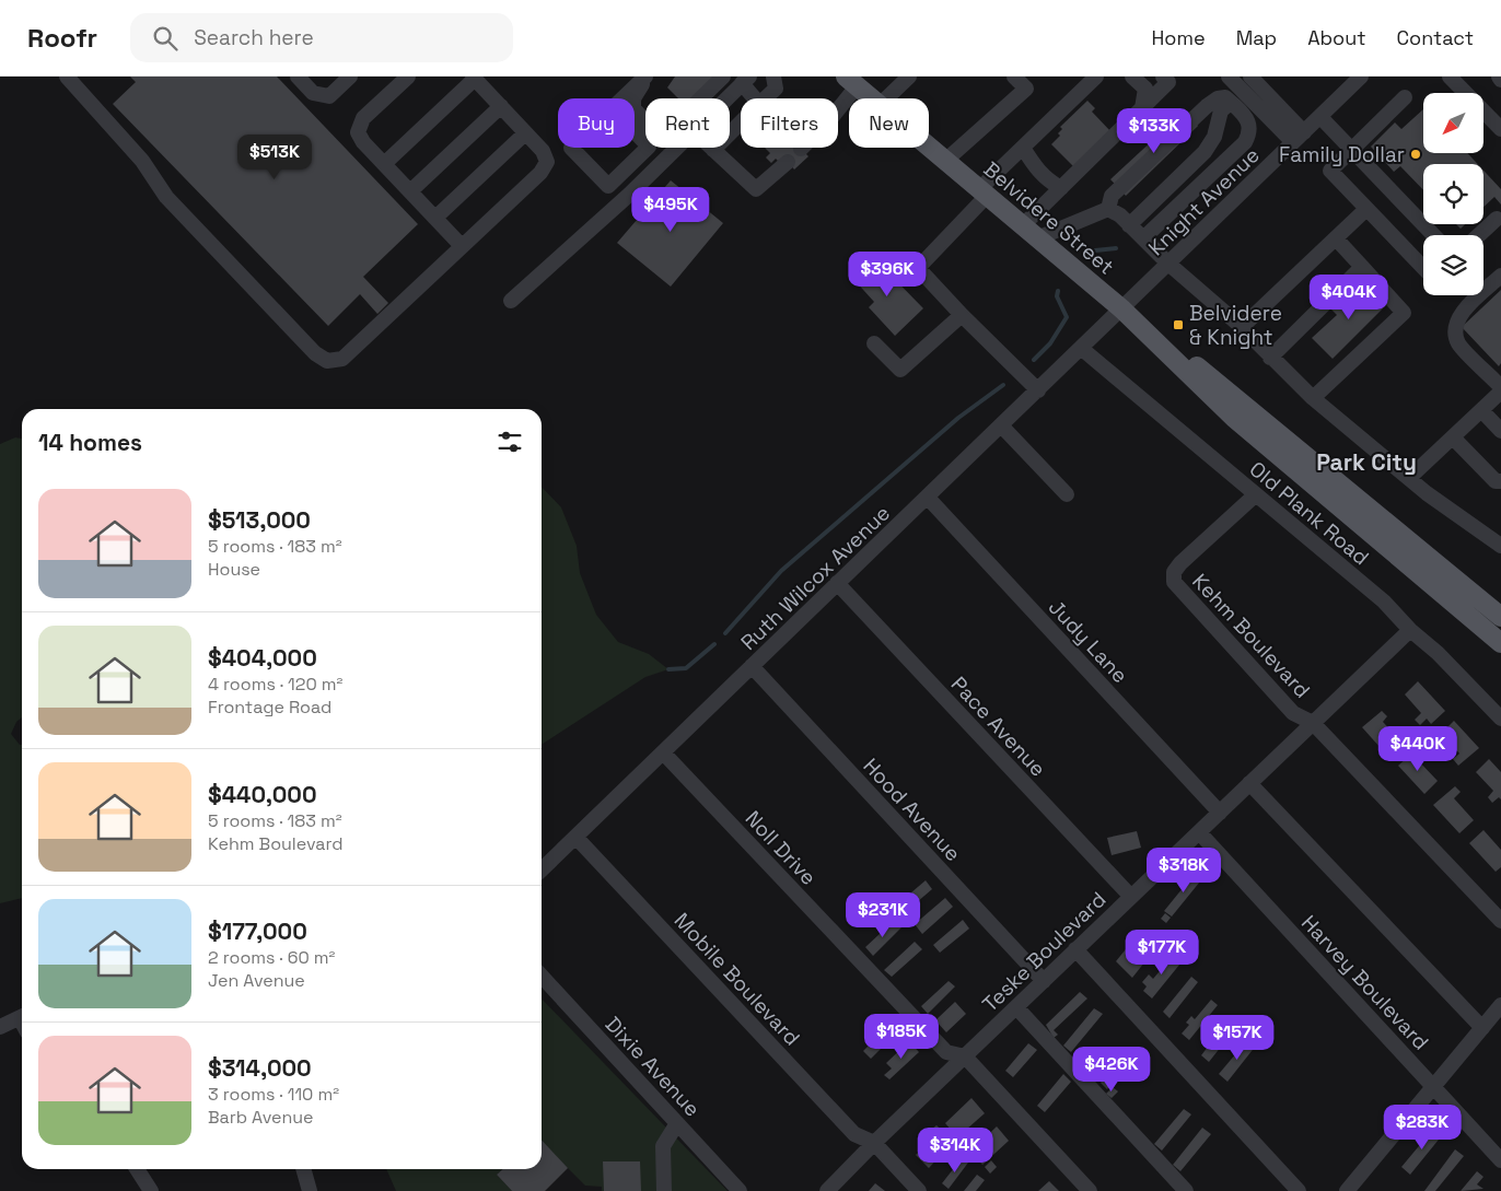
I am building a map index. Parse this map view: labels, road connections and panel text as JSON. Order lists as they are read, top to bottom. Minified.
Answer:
{"streets":{"main road":["Belvidere Street"],"street":["Knight Avenue","Old Plank Road","Ruth Wilcox Avenue","Kehm Boulevard","Judy Lane","Pace Avenue","Hood Avenue","Noll Drive","Teske Boulevard","Mobile Boulevard","Harvey Boulevard","Dixie Avenue"]},"crossings":[["Knight Avenue","Belvidere Street"],["Knight Avenue","Ruth Wilcox Avenue"],["Belvidere Street","Ruth Wilcox Avenue"],["Old Plank Road","Ruth Wilcox Avenue"],["Old Plank Road","Kehm Boulevard"],["Old Plank Road","Teske Boulevard"],["Ruth Wilcox Avenue","Judy Lane"],["Ruth Wilcox Avenue","Pace Avenue"],["Ruth Wilcox Avenue","Hood Avenue"],["Ruth Wilcox Avenue","Noll Drive"],["Ruth Wilcox Avenue","Mobile Boulevard"],["Kehm Boulevard","Teske Boulevard"],["Judy Lane","Teske Boulevard"],["Pace Avenue","Teske Boulevard"],["Hood Avenue","Teske Boulevard"],["Noll Drive","Teske Boulevard"],["Teske Boulevard","Mobile Boulevard"],["Teske Boulevard","Harvey Boulevard"]],"districts":["Park City"],"places":{"other":["Family Dollar"],"transit":["Belvidere & Knight"]},"north":"bottom left","page":{"header":"Roofr","search":"Search here","nav":["Home","Map","About","Contact"],"chip":["Buy","Rent","Filters","New"],"price":["$133K","$513K","$495K","$396K","$404K","$440K","$318K","$231K","$177K","$185K","$157K","$426K","$283K","$314K"],"heading":"14 homes","list":[{"name":"$513,000","note":"5 rooms · 183 m² · House"},{"name":"$404,000","note":"4 rooms · 120 m² · Frontage Road"},{"name":"$440,000","note":"5 rooms · 183 m² · Kehm Boulevard"},{"name":"$177,000","note":"2 rooms · 60 m² · Jen Avenue"},{"name":"$314,000","note":"3 rooms · 110 m² · Barb Avenue"}]}}
